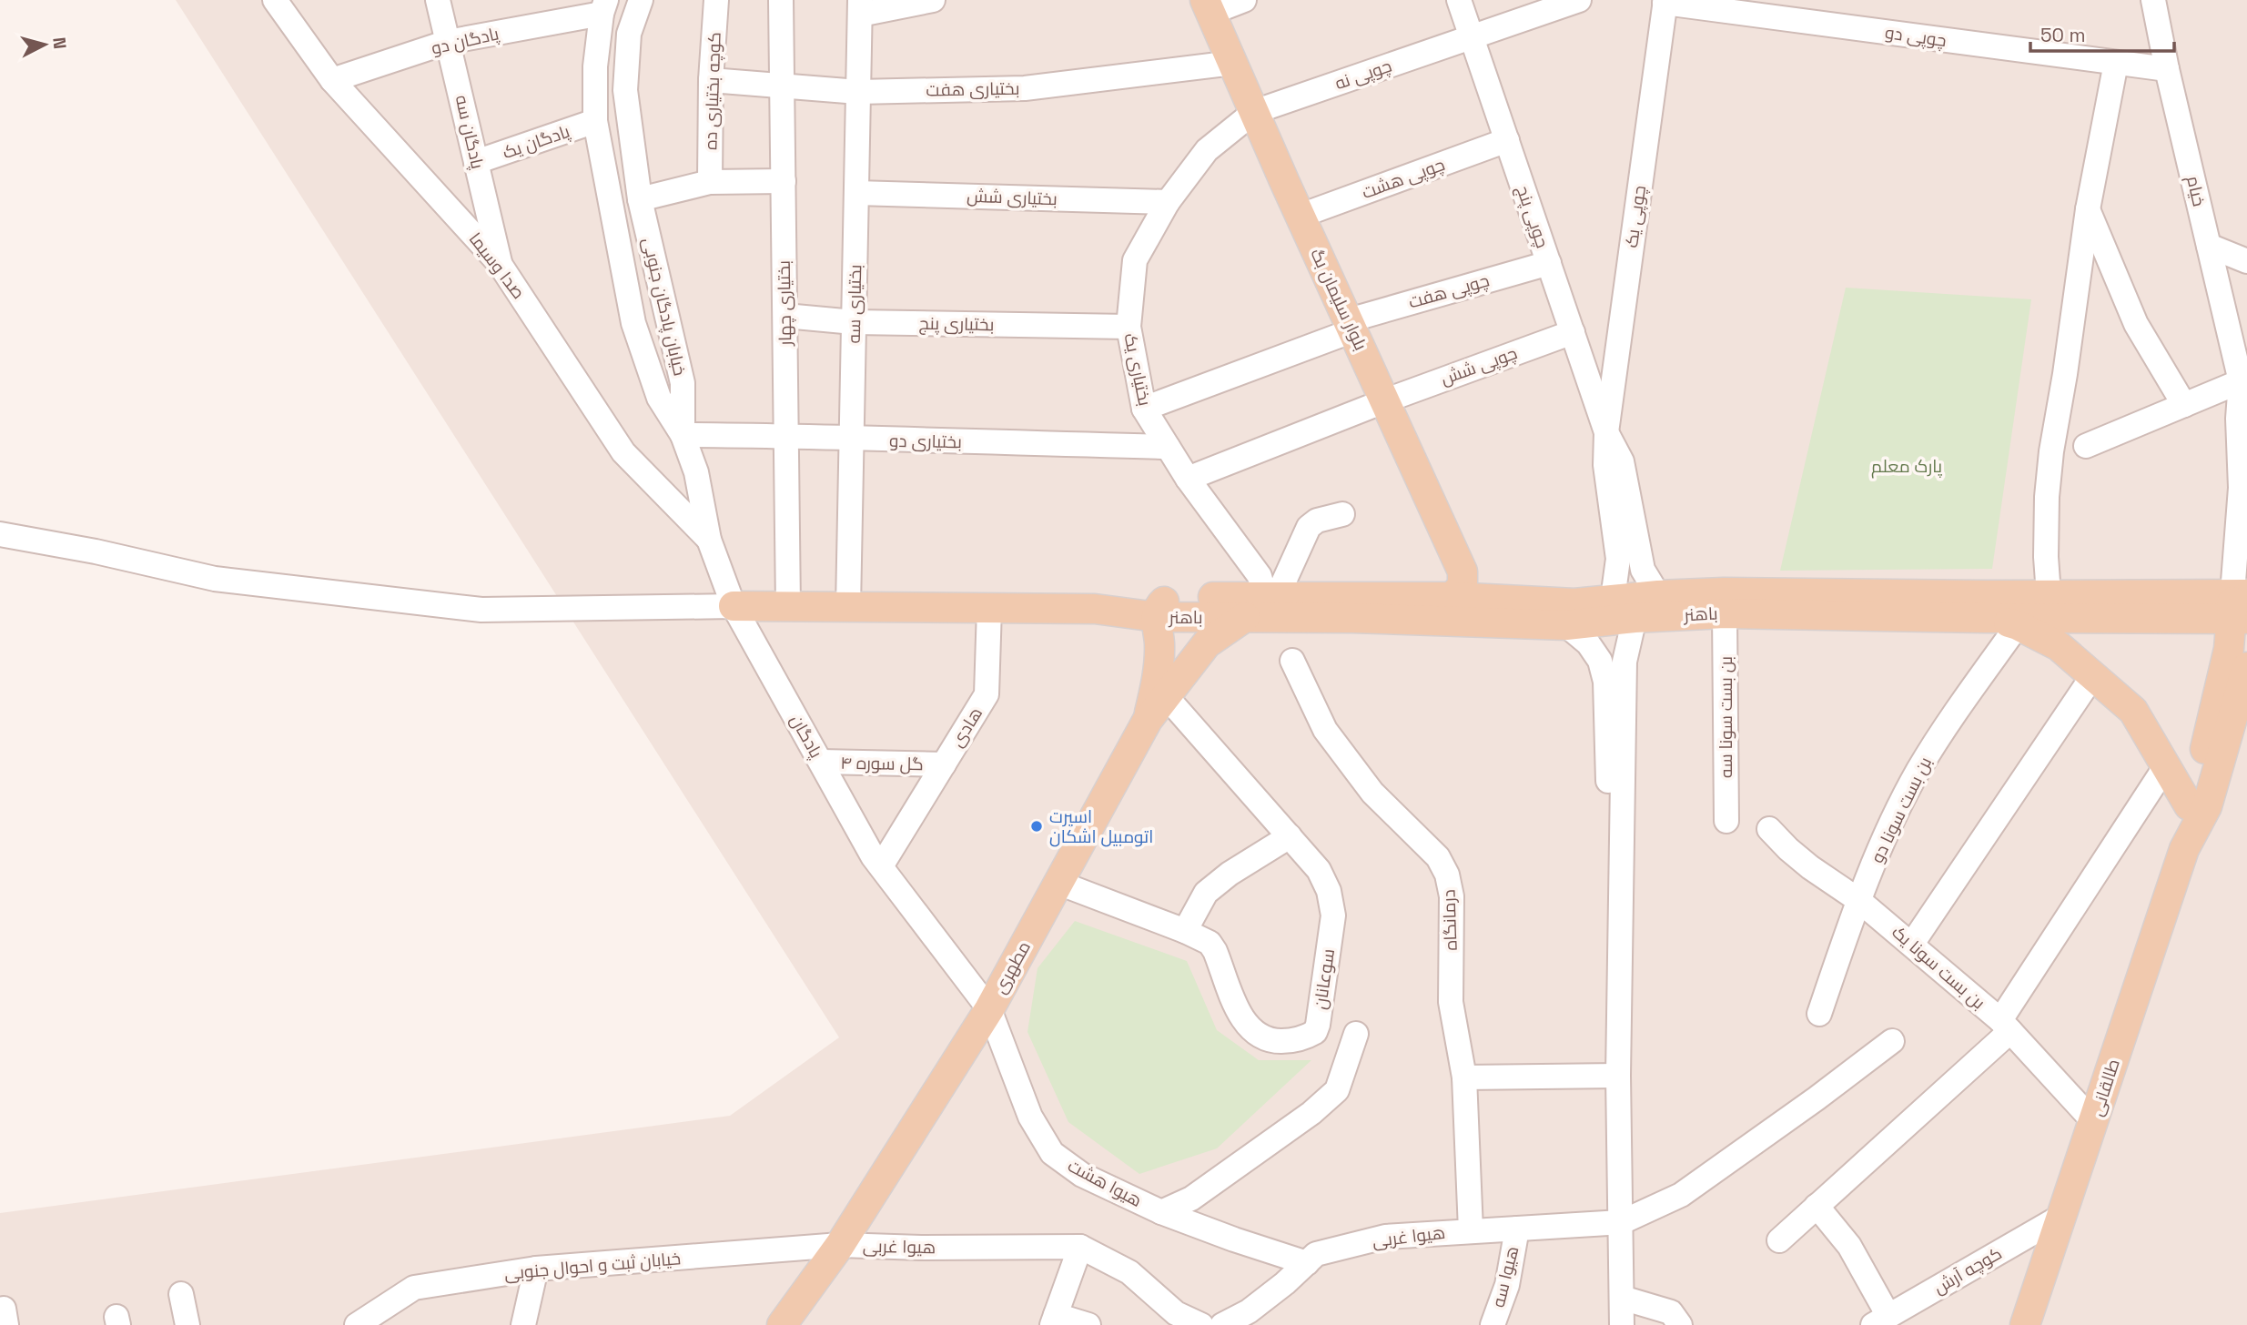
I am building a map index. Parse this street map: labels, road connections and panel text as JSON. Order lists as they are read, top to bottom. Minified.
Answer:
{"streets":{"main road":["بلوار سلیمان بگ","باهنر","مطهری","طالقانی"],"street":["چوپی دو","پادگان دو","چوپی نه","بختیاری هفت","کوچه بختیاری ده","پادگان سه","پادگان یک","چوپی هشت","خیام","بختیاری شش","چوپی پنج","چوپی یک","صدا وسیما","چوپی هفت","بختیاری چهار","بختیاری سه","خیابان پادگان جنوبی","بختیاری پنج","چوپی شش","بختیاری یک","بختیاری دو","بن بست سونا سه","هادی","پادگان","گل سوره ۴","بن بست سونا دو","درمانگاه","بن بست سونا یک","سوعانان","هیوا هشت","هیوا غربی","خیابان ثبت و احوال جنوبی","کوچه آرش","هیوا سه"]},"crossings":[["چوپی دو","خیام"],["چوپی دو","چوپی یک"],["پادگان دو","پادگان سه"],["پادگان دو","صدا وسیما"],["پادگان دو","خیابان پادگان جنوبی"],["چوپی نه","چوپی پنج"],["چوپی نه","بلوار سلیمان بگ"],["چوپی نه","بختیاری یک"],["بختیاری هفت","کوچه بختیاری ده"],["بختیاری هفت","بلوار سلیمان بگ"],["بختیاری هفت","بختیاری چهار"],["بختیاری هفت","بختیاری سه"],["پادگان سه","پادگان یک"],["پادگان سه","صدا وسیما"],["پادگان یک","خیابان پادگان جنوبی"],["چوپی هشت","چوپی پنج"],["چوپی هشت","بلوار سلیمان بگ"],["خیام","باهنر"],["خیام","طالقانی"],["بختیاری شش","بختیاری سه"],["بختیاری شش","بختیاری یک"],["چوپی پنج","چوپی یک"],["چوپی پنج","چوپی هفت"],["چوپی پنج","چوپی شش"],["چوپی یک","باهنر"],["صدا وسیما","پادگان"],["چوپی هفت","بلوار سلیمان بگ"],["چوپی هفت","بختیاری یک"],["بلوار سلیمان بگ","چوپی شش"],["بلوار سلیمان بگ","بختیاری یک"],["بلوار سلیمان بگ","باهنر"],["بختیاری چهار","بختیاری پنج"],["بختیاری چهار","بختیاری دو"],["بختیاری چهار","باهنر"],["بختیاری سه","بختیاری پنج"],["بختیاری سه","بختیاری دو"],["بختیاری سه","باهنر"],["خیابان پادگان جنوبی","بختیاری دو"],["خیابان پادگان جنوبی","پادگان"],["بختیاری پنج","بختیاری یک"],["چوپی شش","بختیاری یک"],["بختیاری یک","بختیاری دو"],["بختیاری یک","باهنر"],["بختیاری دو","پادگان"],["باهنر","بن بست سونا سه"],["باهنر","هادی"],["باهنر","پادگان"],["باهنر","مطهری"],["باهنر","طالقانی"],["هادی","پادگان"],["هادی","گل سوره ۴"],["پادگان","گل سوره ۴"],["پادگان","مطهری"],["پادگان","هیوا هشت"],["بن بست سونا دو","بن بست سونا یک"],["درمانگاه","هیوا غربی"],["مطهری","سوعانان"],["مطهری","هیوا هشت"],["مطهری","هیوا غربی"],["مطهری","خیابان ثبت و احوال جنوبی"],["بن بست سونا یک","طالقانی"],["طالقانی","کوچه آرش"],["هیوا هشت","هیوا غربی"],["هیوا غربی","خیابان ثبت و احوال جنوبی"],["هیوا غربی","هیوا سه"]],"parks":["پارک معلم"],"places":["اسپرت اتومبیل اشکان"],"scale_bar":"50 m","north":"right"}
